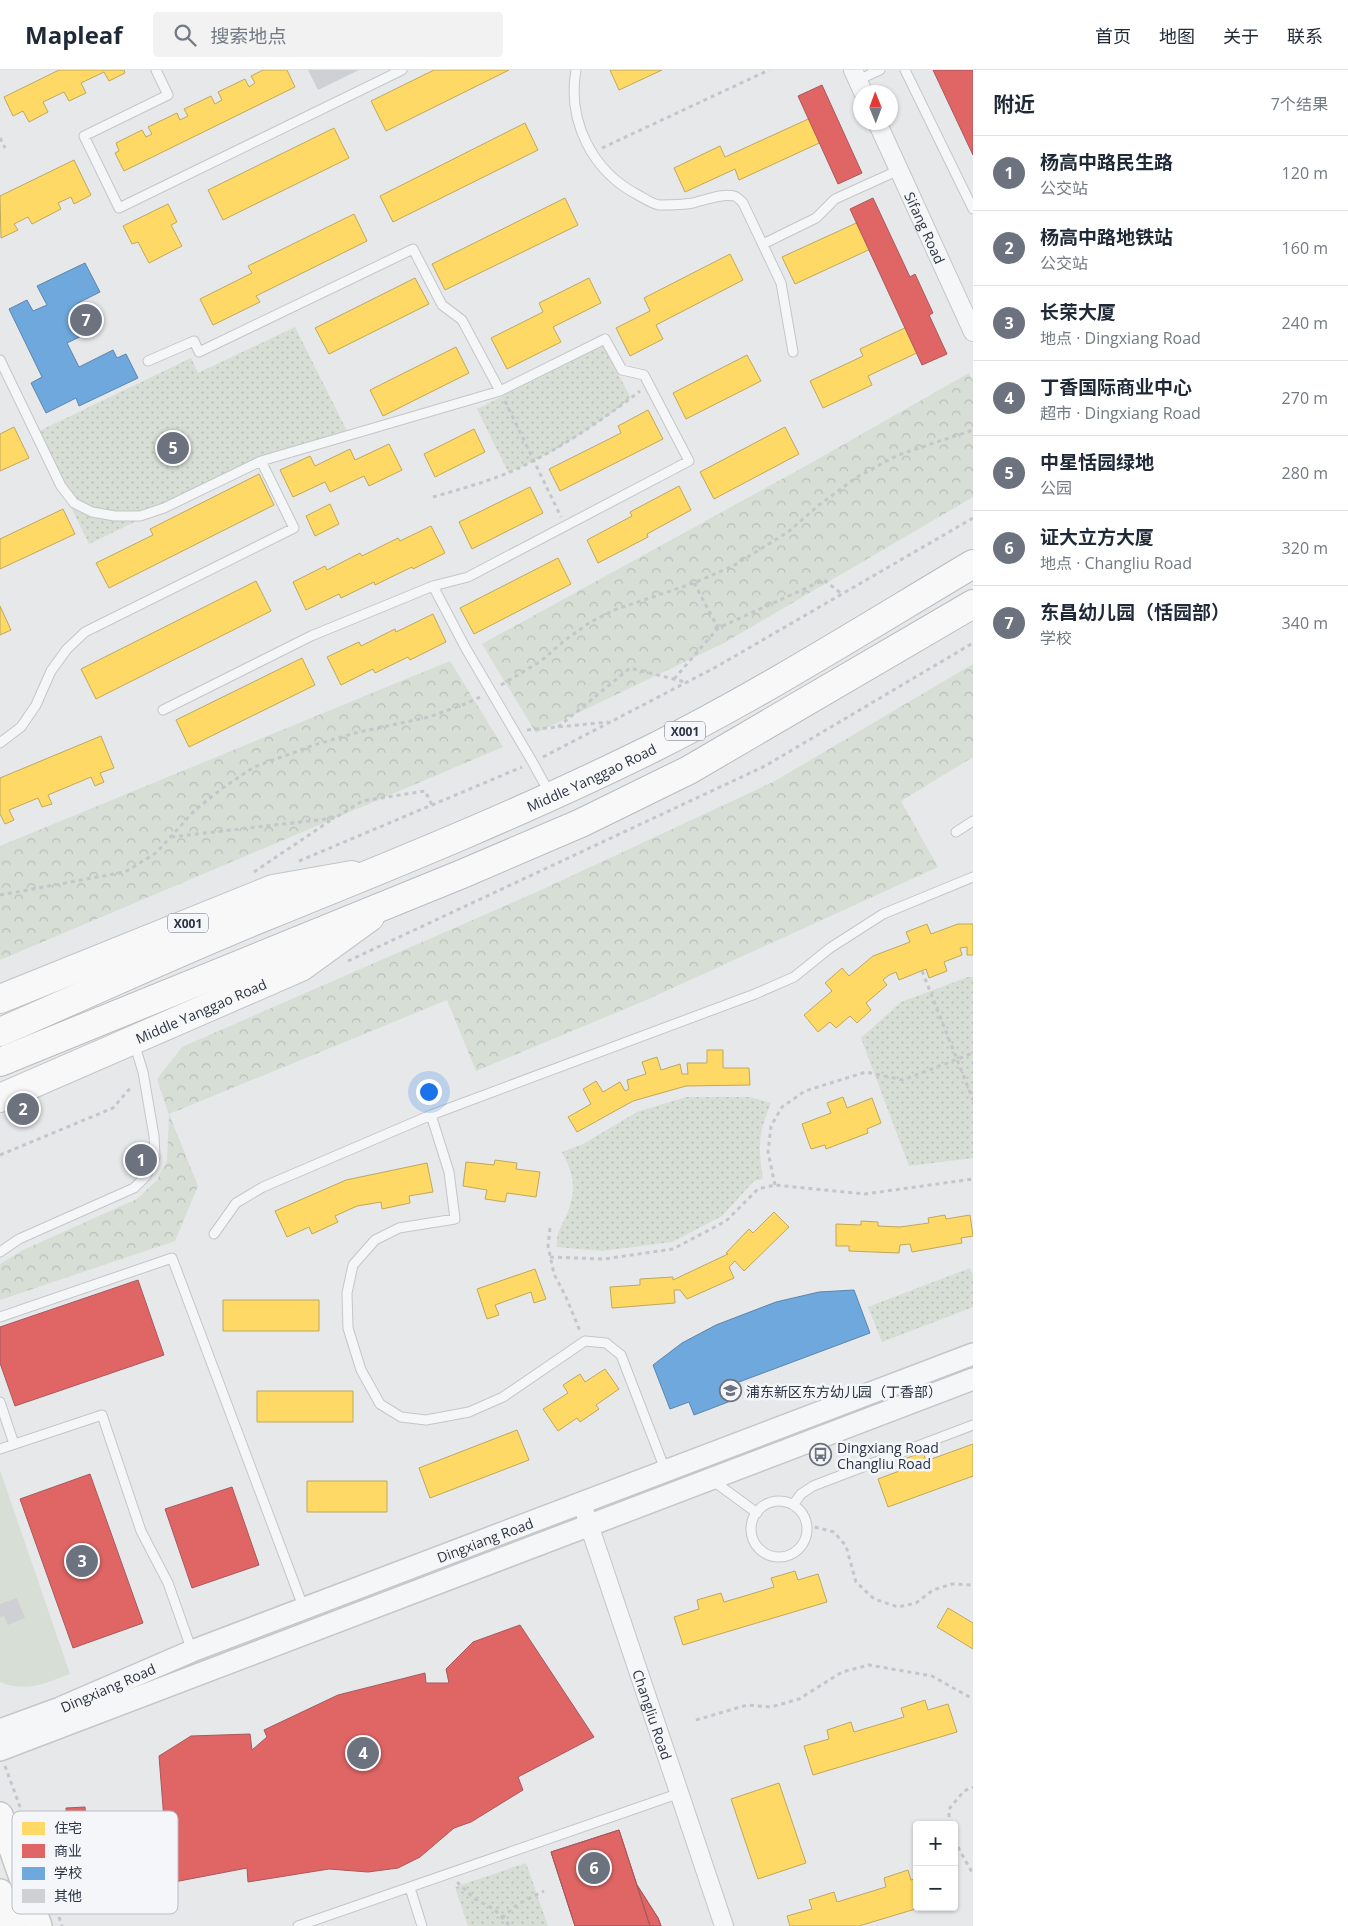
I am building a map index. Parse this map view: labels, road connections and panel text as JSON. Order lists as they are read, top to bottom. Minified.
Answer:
{"streets":{"main road":["X001","Middle Yanggao Road"],"street":["Sifang Road","Dingxiang Road","Changliu Road"]},"crossings":[["Dingxiang Road","Changliu Road"]],"places":{"school or university":["浦东新区东方幼儿园（丁香部）"],"bus stop":["Dingxiang Road Changliu Road"]},"legend":["住宅","商业","学校","其他"],"north":"top","page":{"header":"Mapleaf","search":"搜索地点","nav":["首页","地图","关于","联系"],"heading":["附近","7个结果"],"list":[{"mark":"1","name":"杨高中路民生路","note":"公交站","value":"120 m"},{"mark":"2","name":"杨高中路地铁站","note":"公交站","value":"160 m"},{"mark":"3","name":"长荣大厦","note":"地点 · Dingxiang Road","value":"240 m"},{"mark":"4","name":"丁香国际商业中心","note":"超市 · Dingxiang Road","value":"270 m"},{"mark":"5","name":"中星恬园绿地","note":"公园","value":"280 m"},{"mark":"6","name":"证大立方大厦","note":"地点 · Changliu Road","value":"320 m"},{"mark":"7","name":"东昌幼儿园（恬园部）","note":"学校","value":"340 m"}],"pins":["7","5","2","1","3","4","6"],"map_buttons":["+","−"]}}
